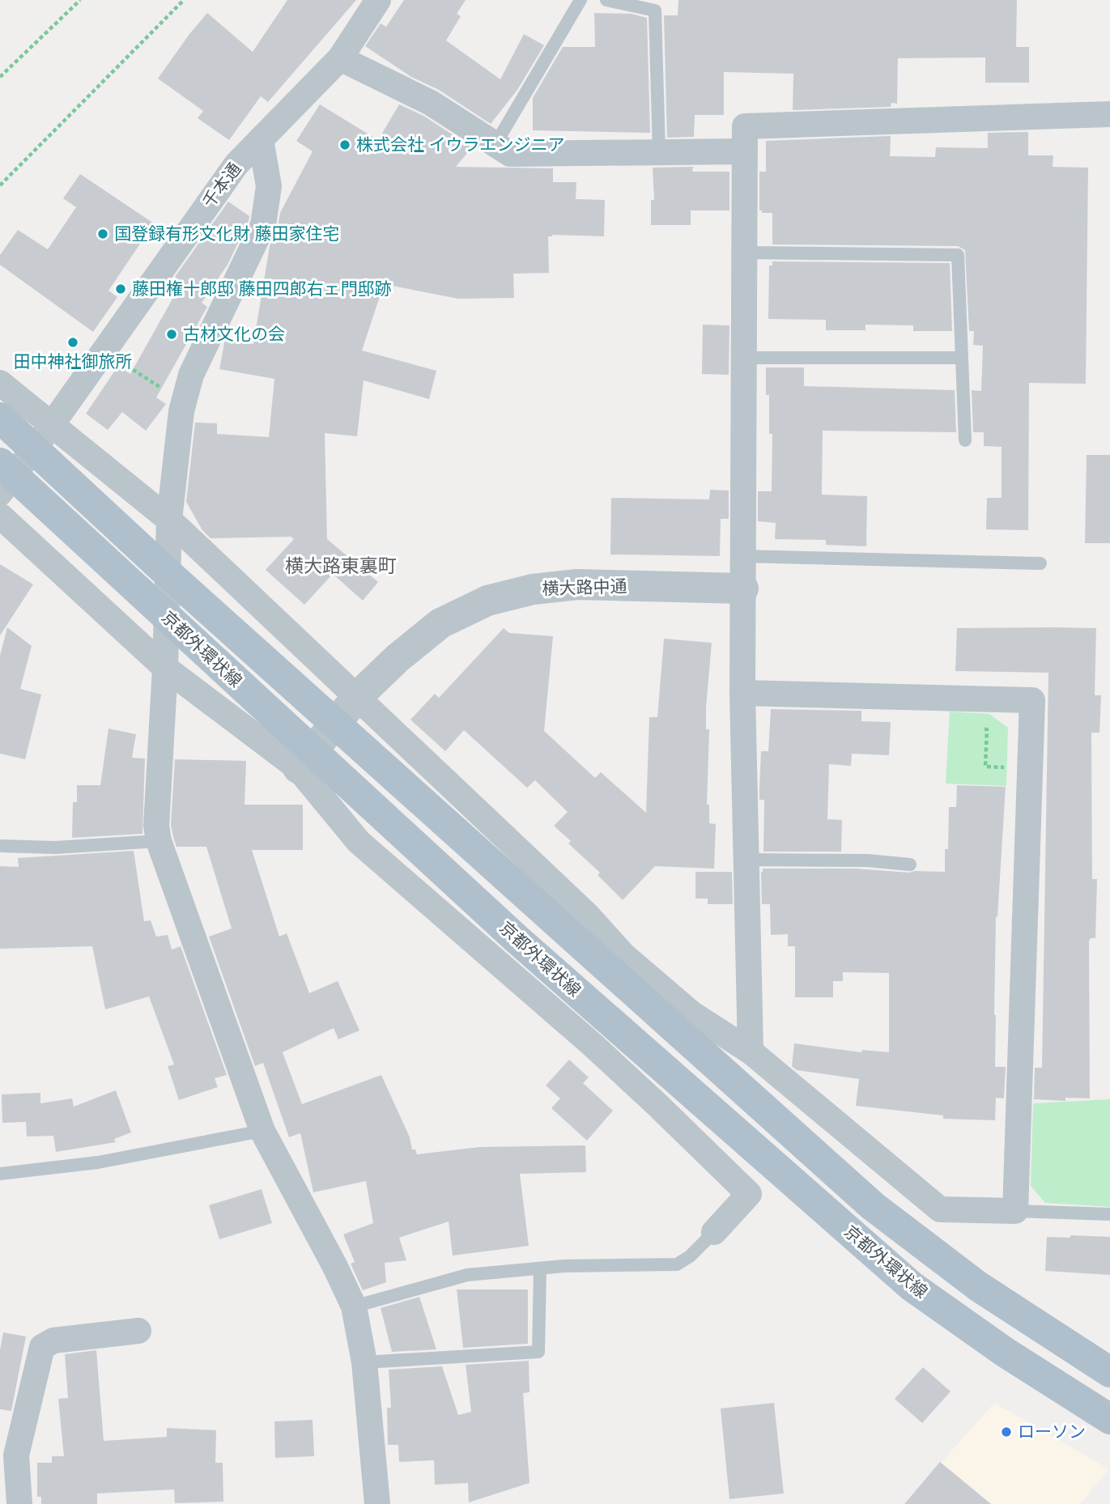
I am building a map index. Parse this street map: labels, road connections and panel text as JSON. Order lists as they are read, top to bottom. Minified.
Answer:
{"streets":{"main road":["京都外環状線"],"street":["千本通","横大路中通"]},"districts":["横大路東裏町"],"places":["株式会社 イウラエンジニア","国登録有形文化財 藤田家住宅","藤田権十郎邸 藤田四郎右ェ門邸跡","古材文化の会","田中神社御旅所","ローソン"]}
